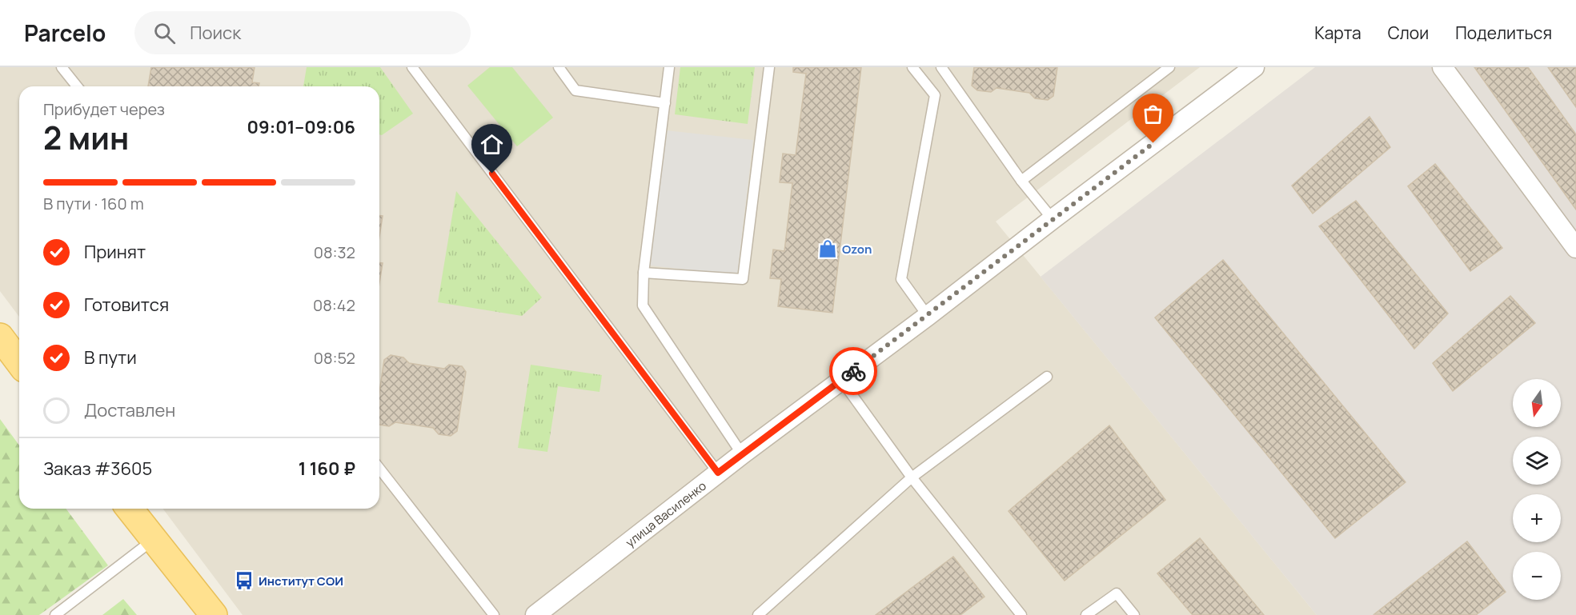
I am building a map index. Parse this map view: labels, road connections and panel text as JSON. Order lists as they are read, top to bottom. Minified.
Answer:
{"streets":{"street":["улица Василенко"]},"places":{"shop":["Ozon"],"bus stop":["Институт СОИ"]},"north":"bottom","page":{"header":"Parcelo","search":"Поиск","nav":["Карта","Слои","Поделиться"],"heading":["2 мин","Прибудет через","09:01–09:06"],"panel":["Заказ #3605","1 160 ₽"],"bar":"В пути · 160 m","list":[["Принят","08:32"],["Готовится","08:42"],["В пути","08:52"],"Доставлен"],"map_buttons":["+","−"]}}
